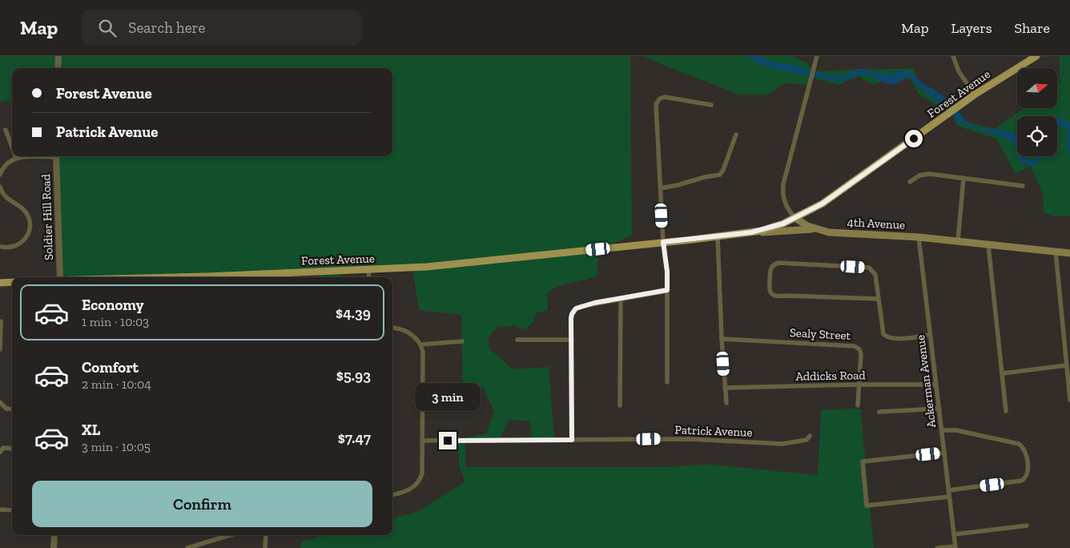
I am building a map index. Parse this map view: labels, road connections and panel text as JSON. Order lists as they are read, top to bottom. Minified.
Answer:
{"streets":{"main road":["Forest Avenue","4th Avenue"],"street":["Soldier Hill Road","Sealy Street","Addicks Road","Ackerman Avenue","Patrick Avenue"]},"crossings":[["Forest Avenue","4th Avenue"],["4th Avenue","Ackerman Avenue"],["Sealy Street","Addicks Road"],["Addicks Road","Ackerman Avenue"]],"north":"right","page":{"header":"Map","search":"Search here","nav":["Map","Layers","Share"],"banner":["Forest Avenue","Patrick Avenue"],"list":[{"name":"Economy","note":"1 min · 10:03","value":"$4.39"},{"name":"Comfort","note":"2 min · 10:04","value":"$5.93"},{"name":"XL","note":"3 min · 10:05","value":"$7.47"}],"bubble":"3 min","buttons":"Confirm"}}
